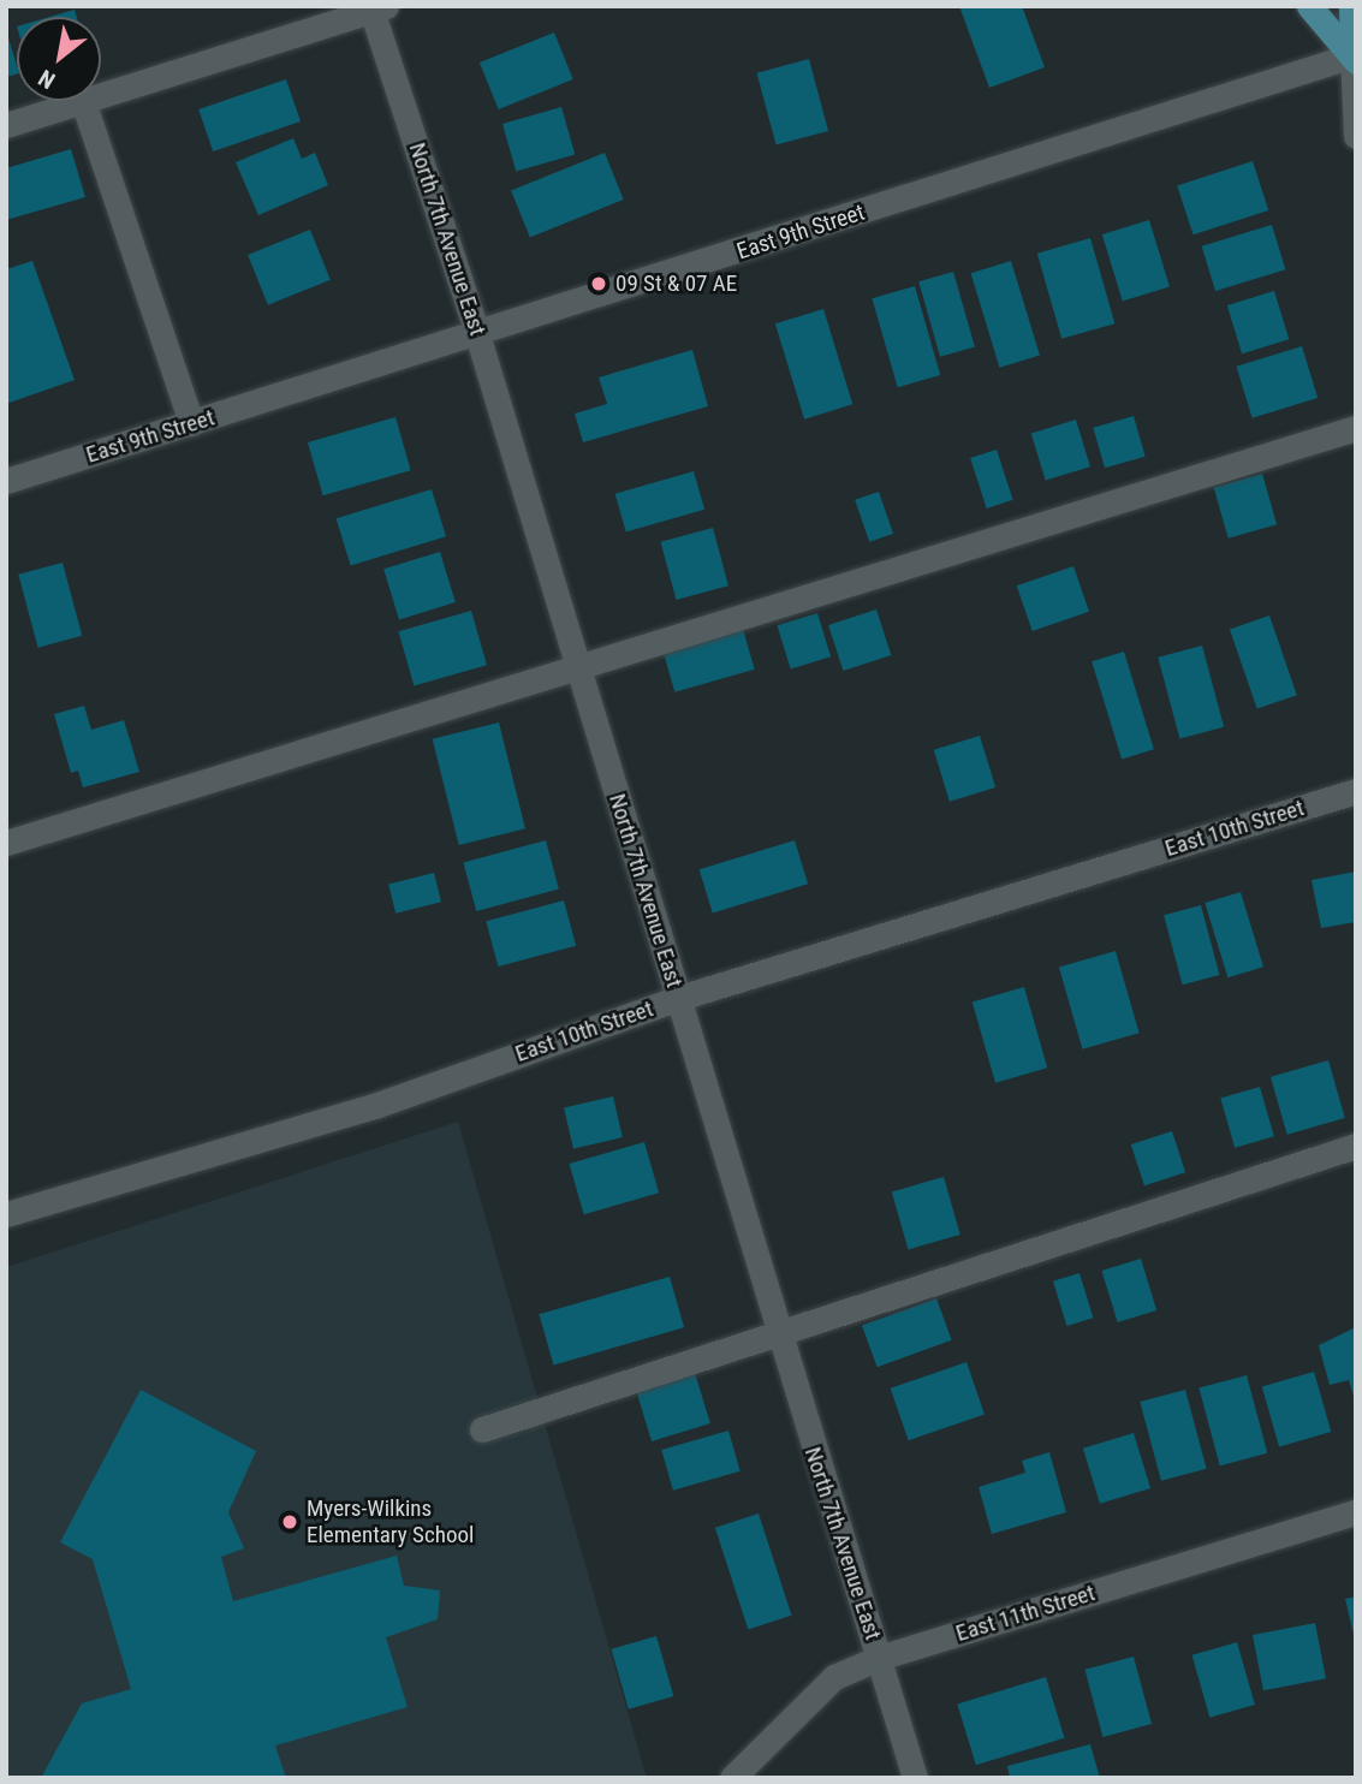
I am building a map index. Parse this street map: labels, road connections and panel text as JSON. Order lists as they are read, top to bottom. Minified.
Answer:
{"streets":{"street":["East 9th Street","North 7th Avenue East","East 10th Street","East 11th Street"]},"crossings":[["East 9th Street","North 7th Avenue East"],["North 7th Avenue East","East 10th Street"],["North 7th Avenue East","East 11th Street"]],"places":["09 St & 07 AE","Myers-Wilkins Elementary School"],"north":"bottom left"}
